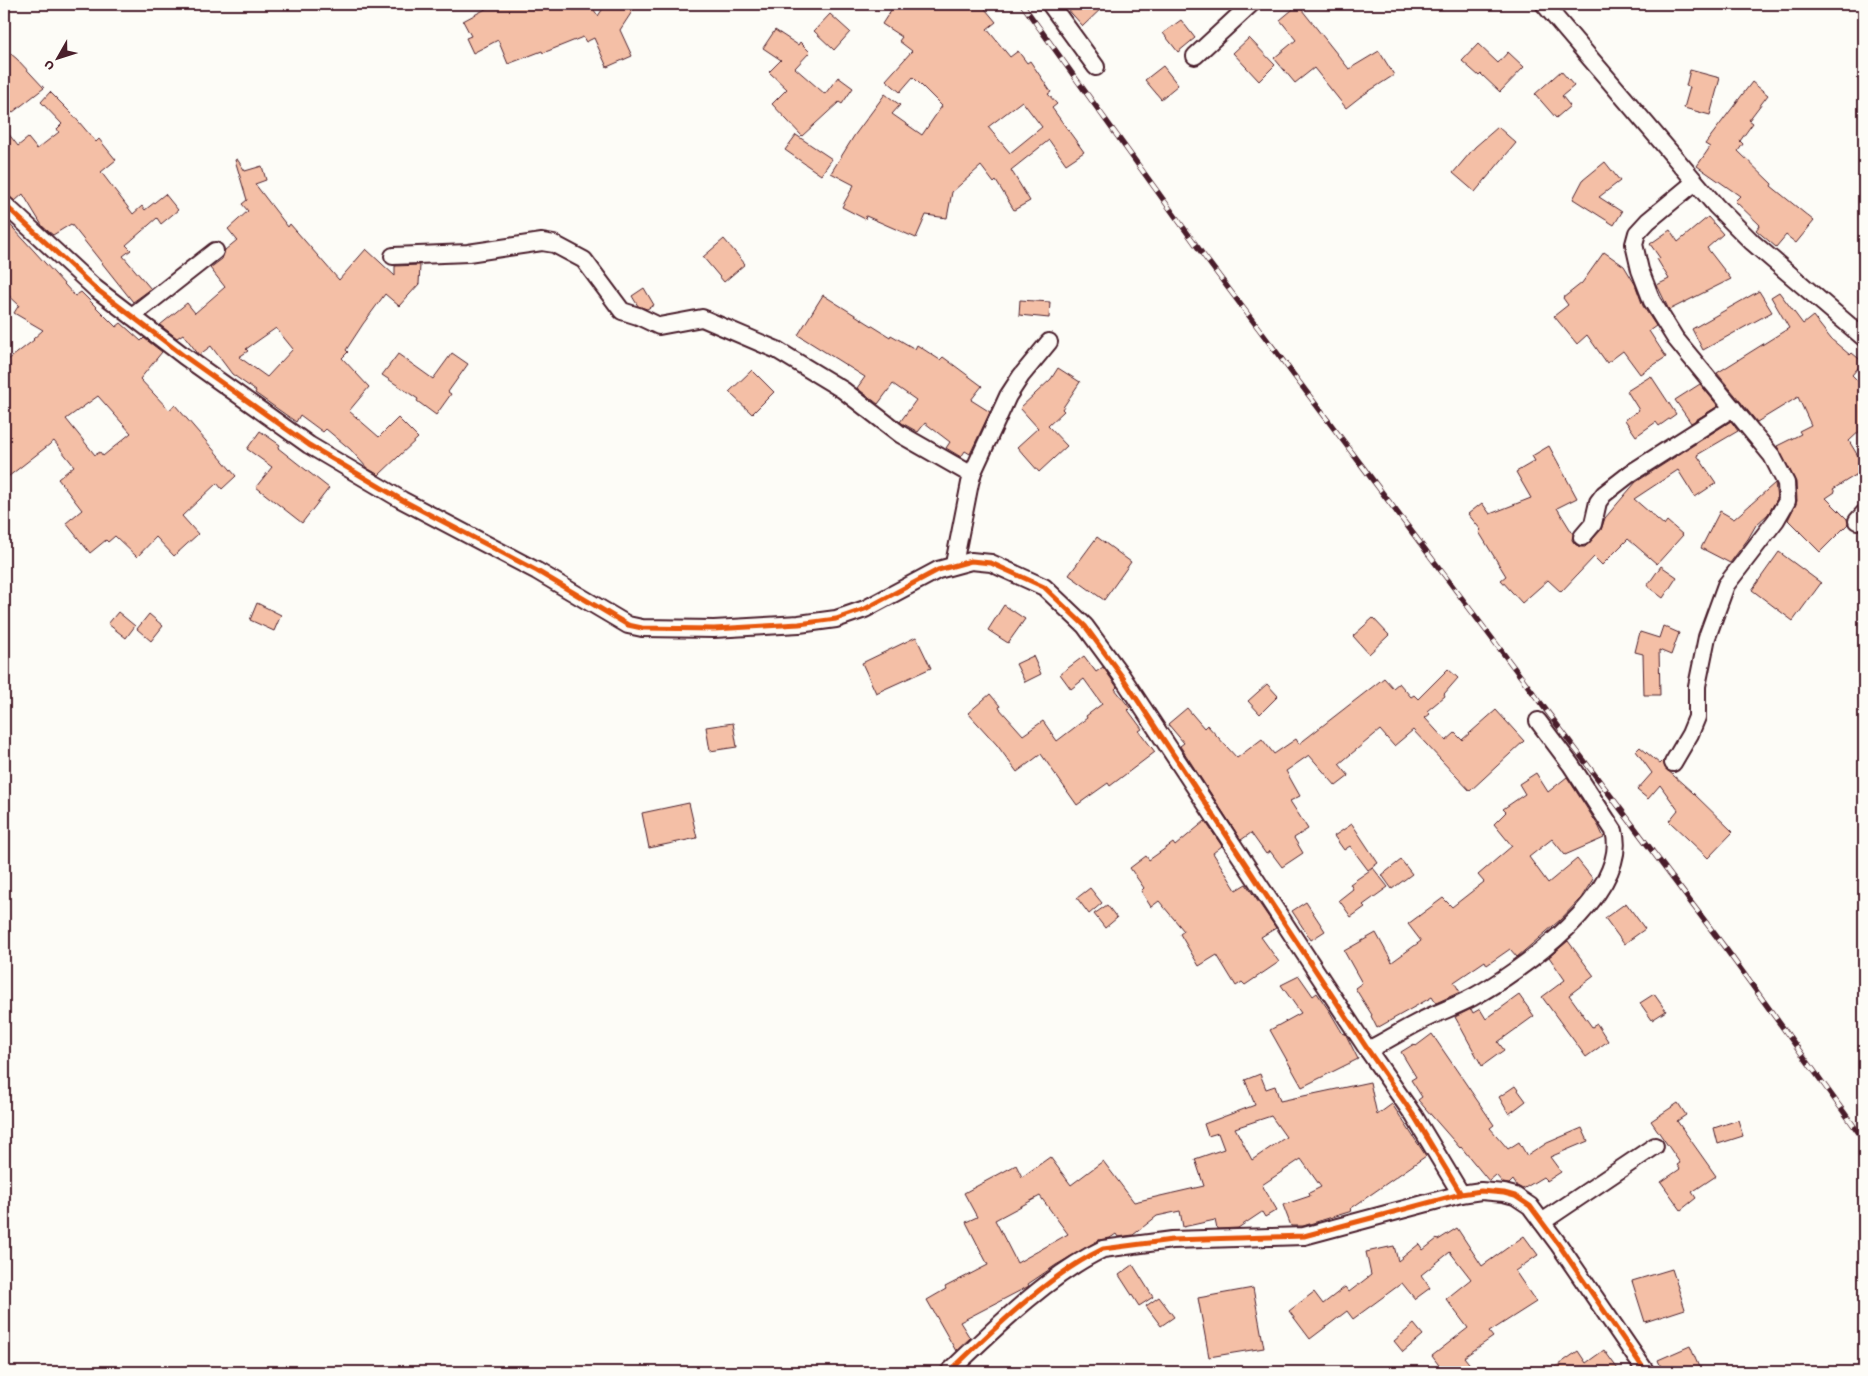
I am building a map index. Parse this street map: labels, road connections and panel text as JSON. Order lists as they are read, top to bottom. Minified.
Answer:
{"north":"bottom left"}
